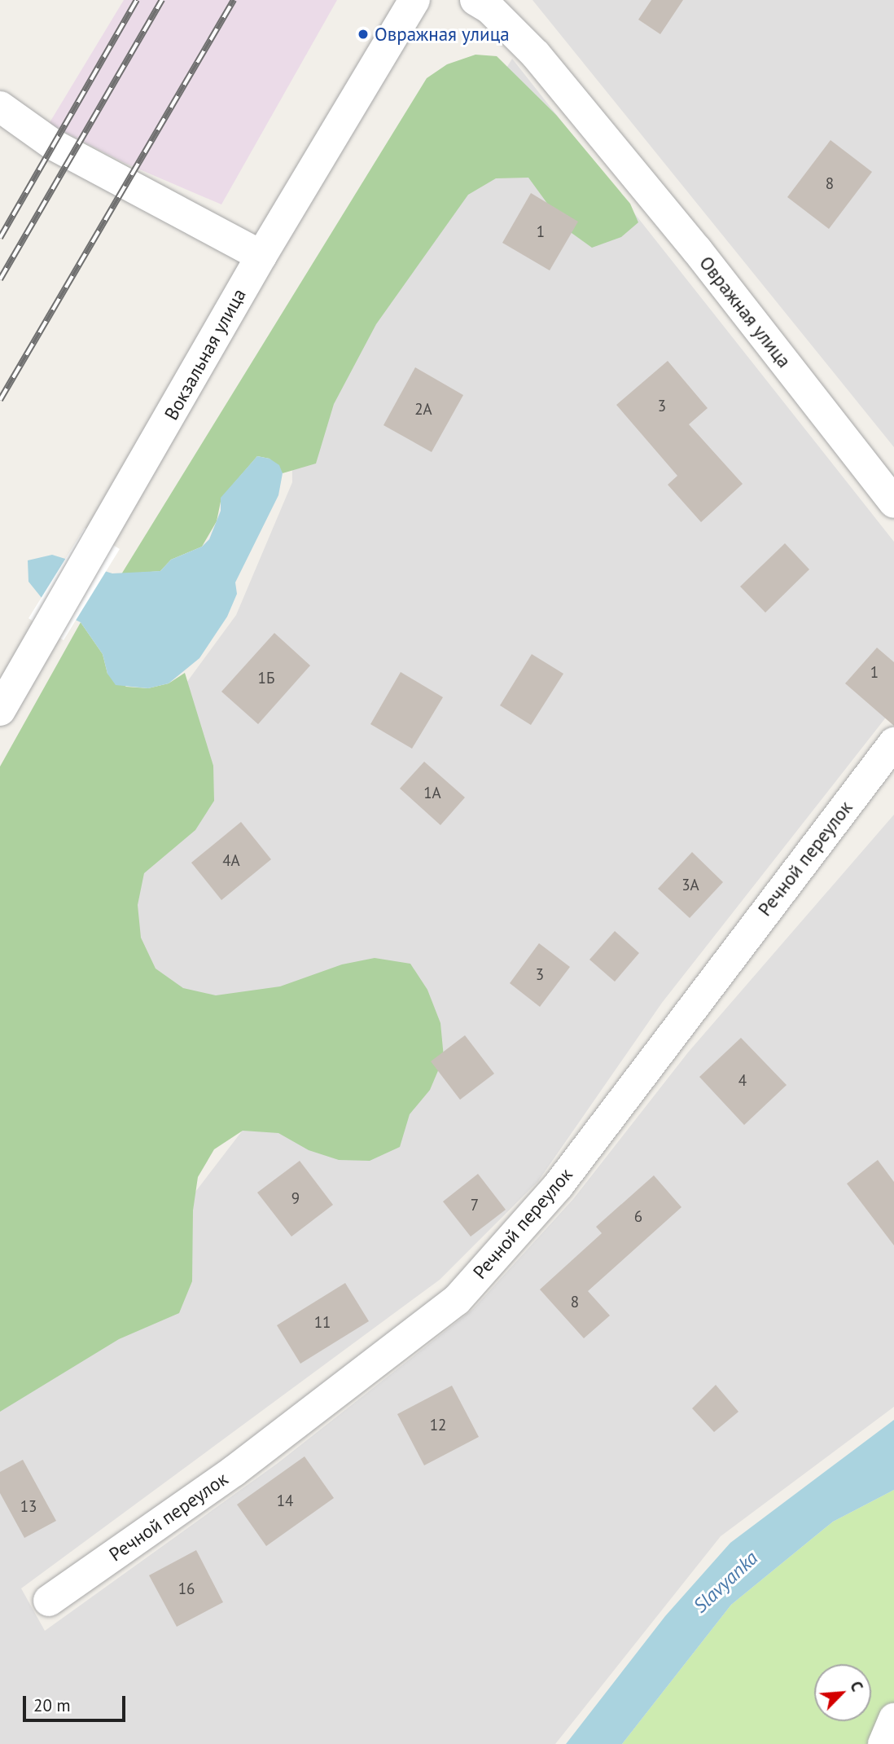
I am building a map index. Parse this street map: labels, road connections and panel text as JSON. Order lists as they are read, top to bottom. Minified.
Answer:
{"streets":{"street":["Овражная улица","Вокзальная улица","Речной переулок"]},"water":["Slavyanka"],"places":["Овражная улица"],"house_numbers":["8","1","3","2А","1","1Б","1А","4А","3А","3","4","9","7","6","8","11","12","14","13","16"],"scale_bar":"20 m","north":"top right"}
